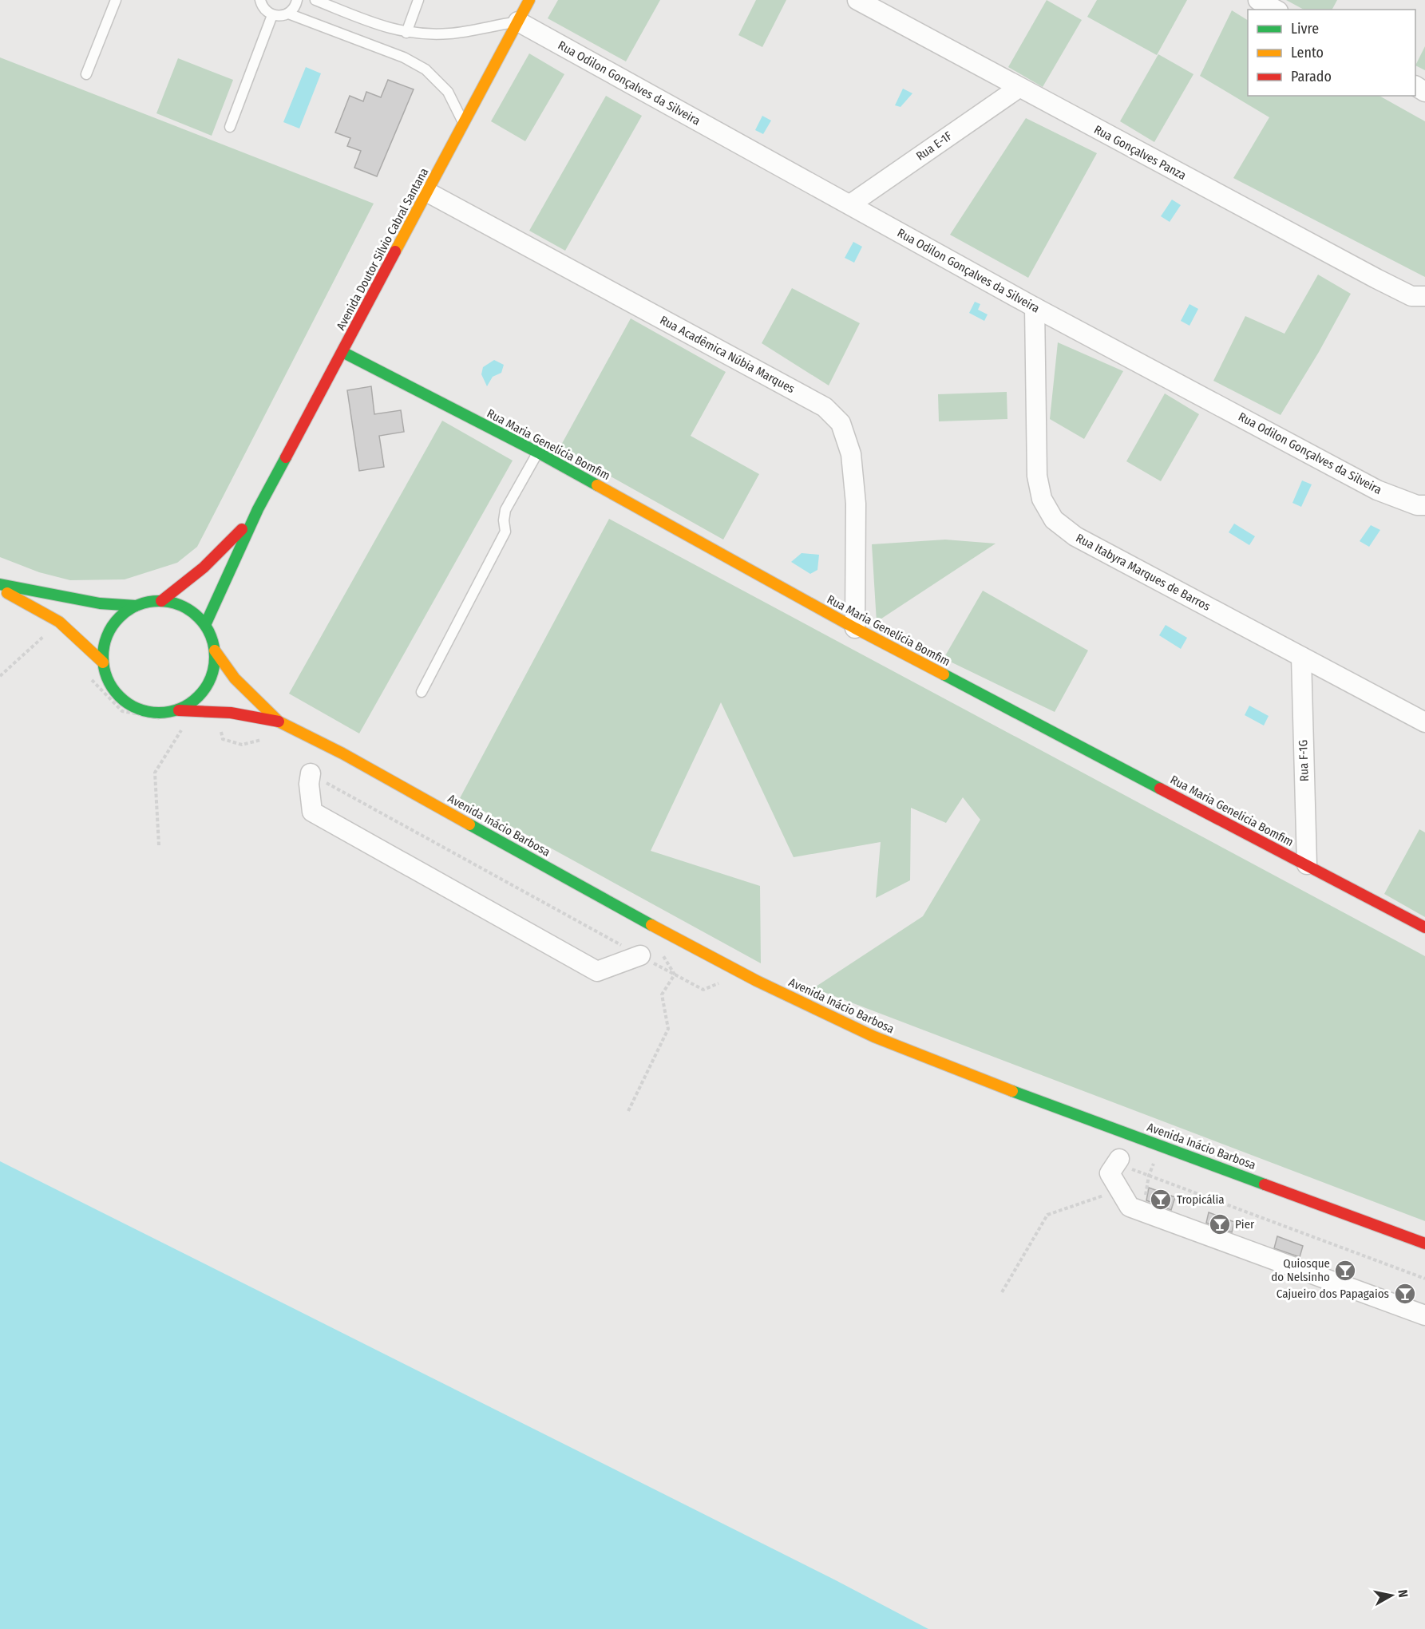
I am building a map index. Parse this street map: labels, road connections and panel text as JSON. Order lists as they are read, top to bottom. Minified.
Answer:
{"streets":{"main road":["Avenida Doutor Silvio Cabral Santana","Rua Maria Genelicia Bomfim","Avenida Inácio Barbosa"],"street":["Rua Odilon Gonçalves da Silveira","Rua E-1F","Rua Gonçalves Panza","Rua Acadêmica Núbia Marques","Rua Itabyra Marques de Barros","Rua F-1G"]},"crossings":[["Rua Odilon Gonçalves da Silveira","Rua E-1F"],["Rua Odilon Gonçalves da Silveira","Avenida Doutor Silvio Cabral Santana"],["Rua Odilon Gonçalves da Silveira","Rua Itabyra Marques de Barros"],["Rua E-1F","Rua Gonçalves Panza"],["Avenida Doutor Silvio Cabral Santana","Rua Acadêmica Núbia Marques"],["Avenida Doutor Silvio Cabral Santana","Rua Maria Genelicia Bomfim"],["Avenida Doutor Silvio Cabral Santana","Avenida Inácio Barbosa"],["Rua Acadêmica Núbia Marques","Rua Maria Genelicia Bomfim"],["Rua Maria Genelicia Bomfim","Rua F-1G"],["Rua Itabyra Marques de Barros","Rua F-1G"]],"places":{"bar":["Tropicália","Pier","Quiosque do Nelsinho","Cajueiro dos Papagaios"]},"legend":["Livre","Lento","Parado"],"north":"right"}
